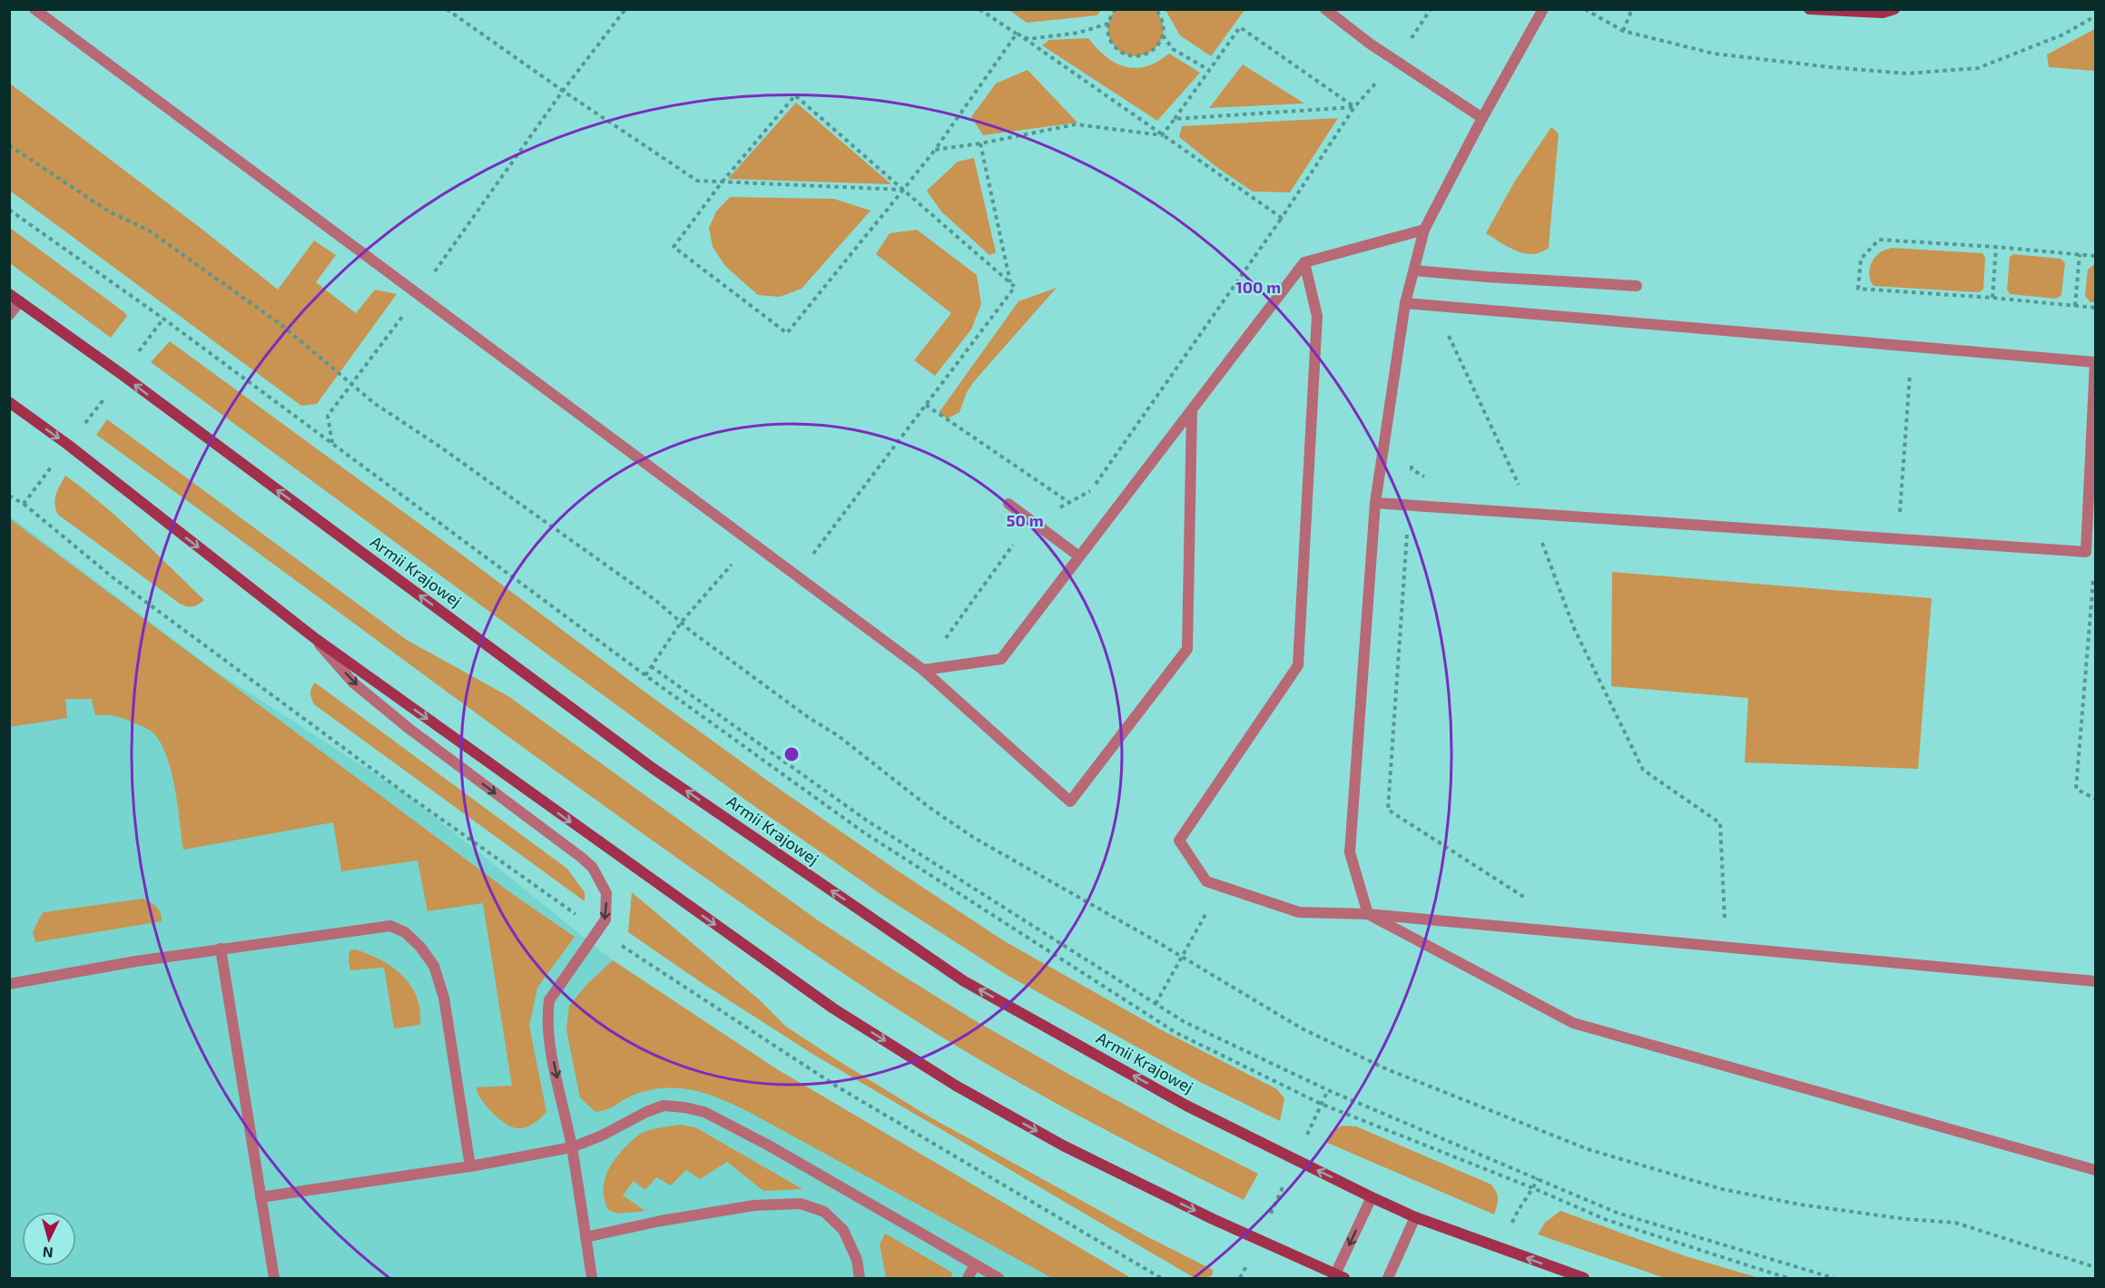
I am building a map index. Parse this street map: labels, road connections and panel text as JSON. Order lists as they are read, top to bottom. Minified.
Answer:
{"streets":{"main road":["Armii Krajowej"]},"north":"bottom","rings":["100 m","50 m"]}
